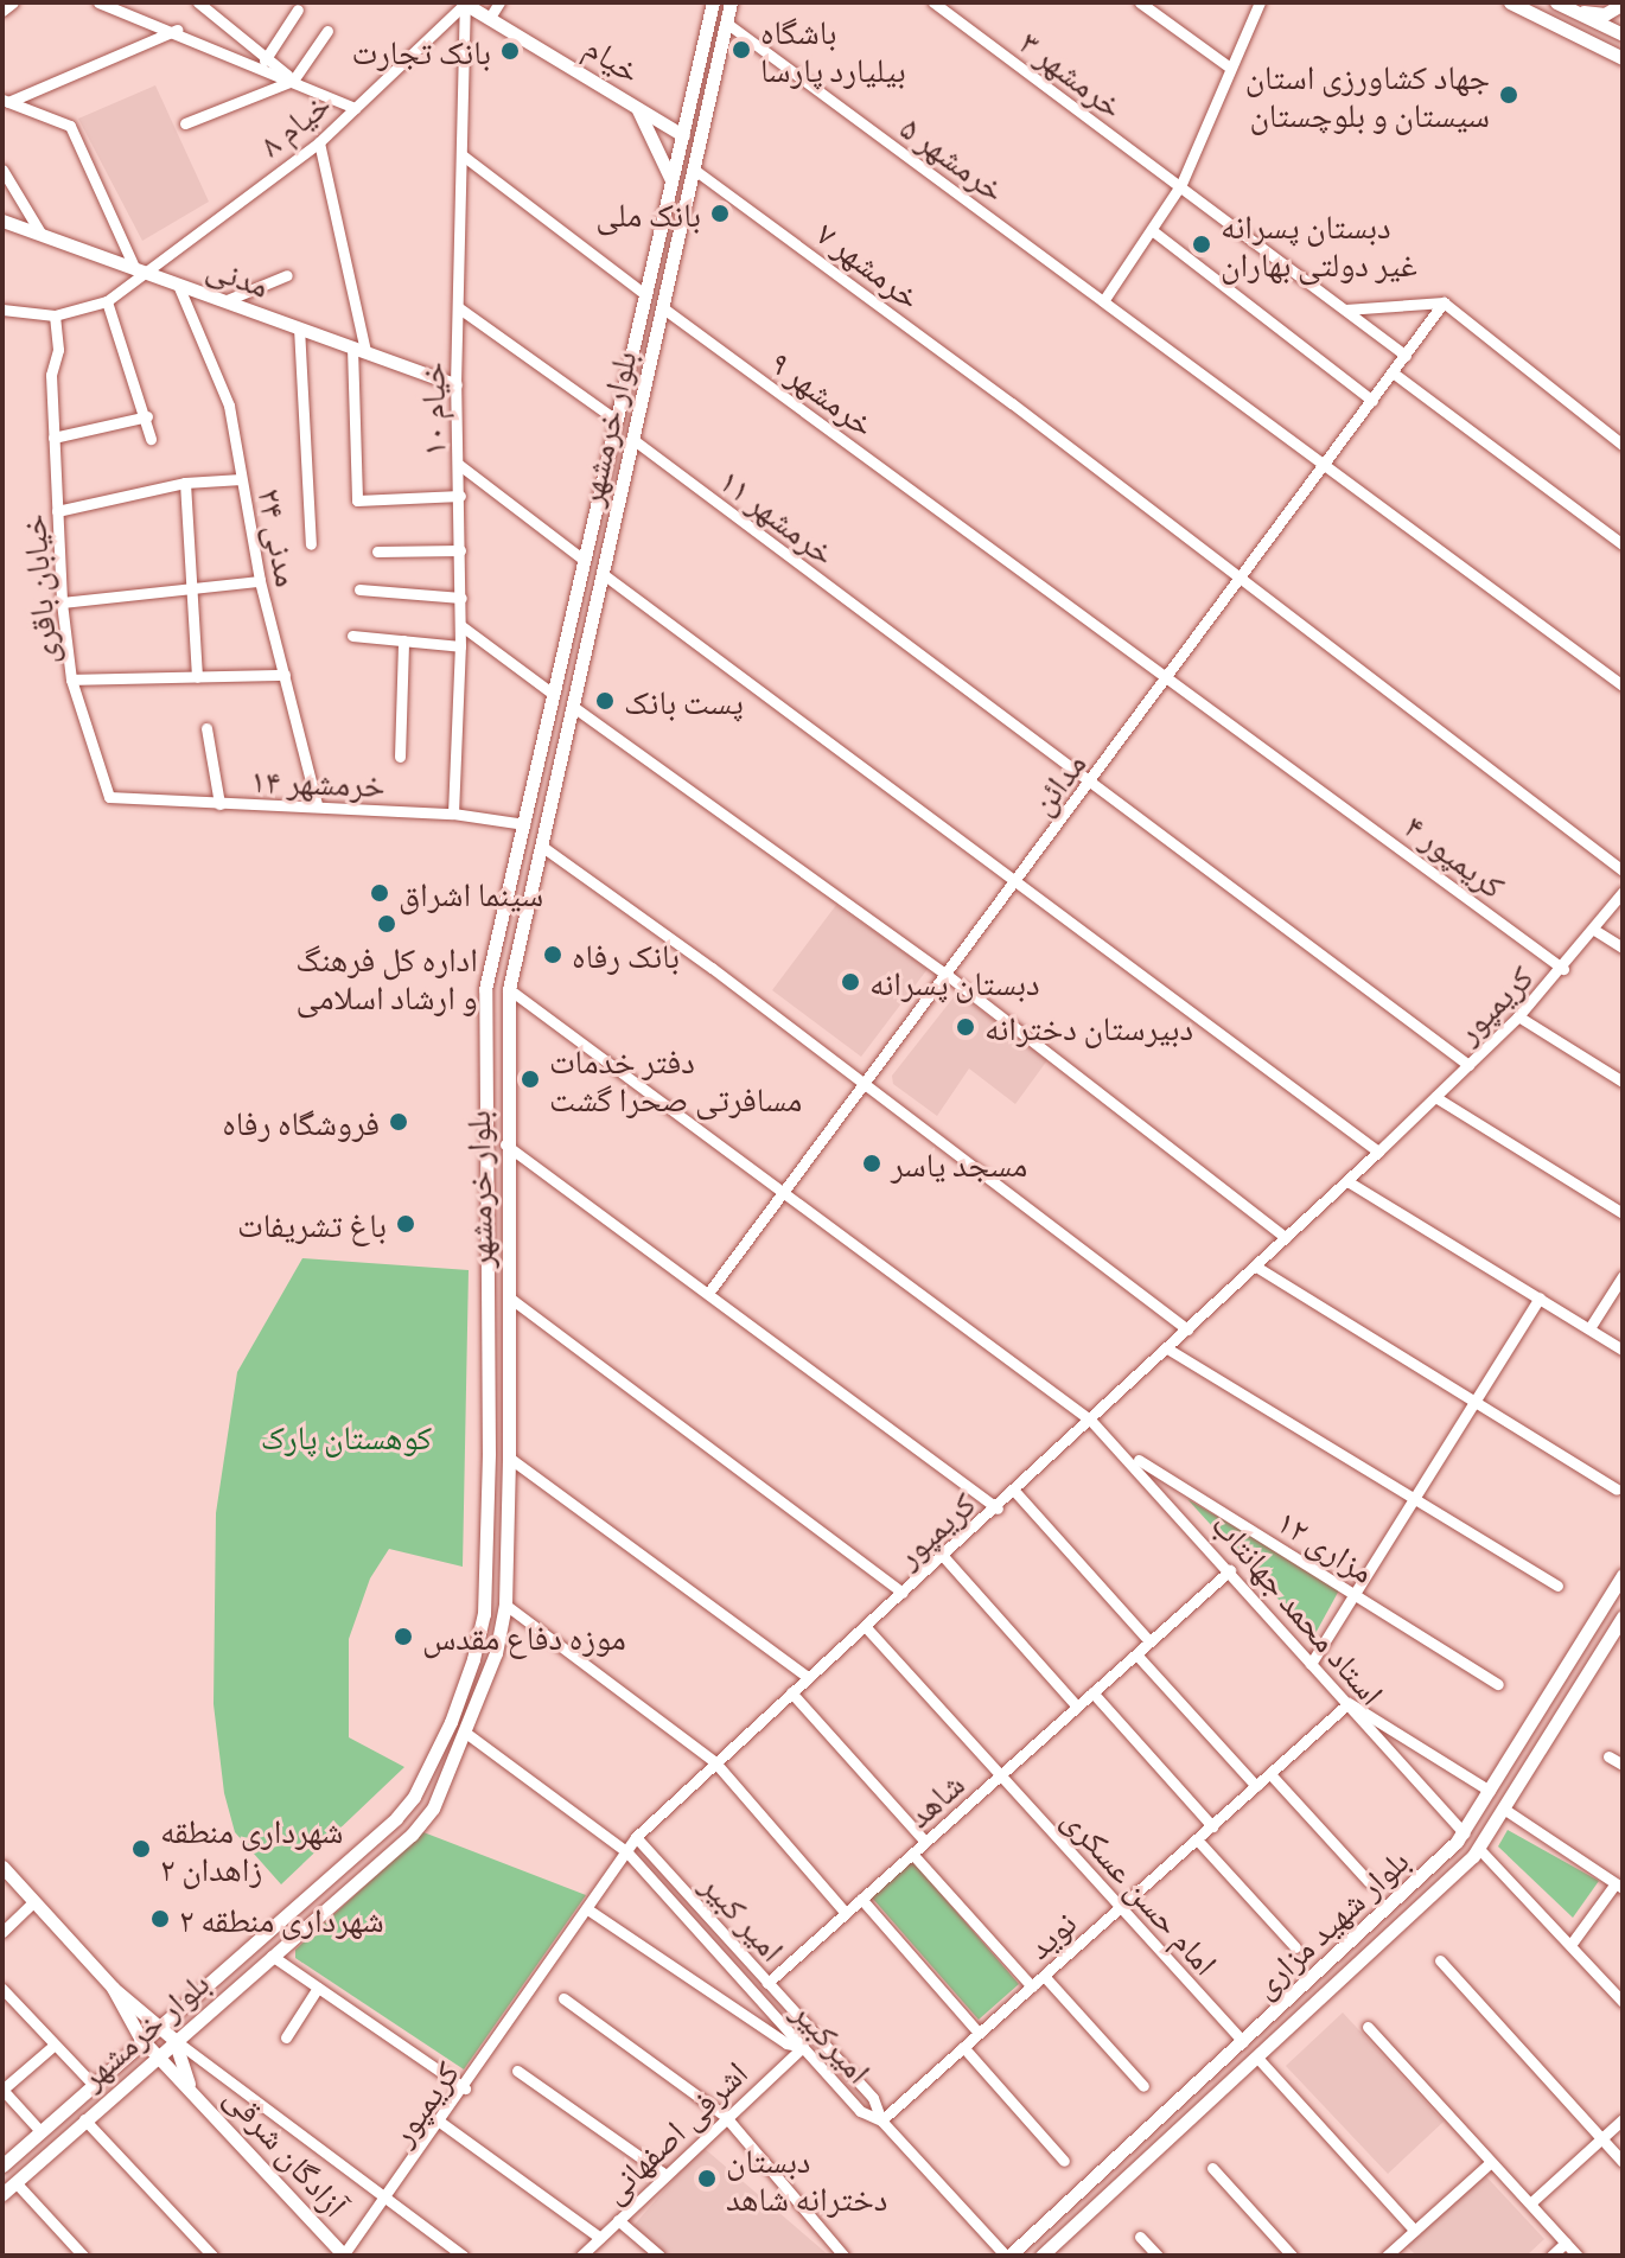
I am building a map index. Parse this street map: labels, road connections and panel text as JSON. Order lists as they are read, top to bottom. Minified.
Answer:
{"streets":{"main road":["خیام","مدنی","بلوار خرمشهر","بلوار شهید مزاری","آزادگان شرقی"],"street":["خرمشهر ۳","خیام ۸","خرمشهر ۵","خرمشهر ۷","خرمشهر ۹","خیام ۱۰","خرمشهر ۱۱","مدنی ۲۴","خیابان باقری","خرمشهر ۱۴","مدائن","کریمپور ۴","کریمپور","مزاری ۱۲","استاد محمد جهانتاب","شاهد","امام حسن عسکری","امیر کبیر","نوید","امیرکبیر","اشرفی اصفهانی"]},"crossings":[["خیام","خیام ۸"],["خیام","خیام ۱۰"],["خیام","بلوار خرمشهر"],["خرمشهر ۳","مدائن"],["خیام ۸","مدنی"],["خیام ۸","خیام ۱۰"],["خیام ۸","خیابان باقری"],["خرمشهر ۵","بلوار خرمشهر"],["خرمشهر ۵","مدائن"],["خرمشهر ۷","بلوار خرمشهر"],["خرمشهر ۷","مدائن"],["مدنی","خیام ۱۰"],["مدنی","مدنی ۲۴"],["خرمشهر ۹","بلوار خرمشهر"],["خرمشهر ۹","مدائن"],["خرمشهر ۹","کریمپور ۴"],["خیام ۱۰","خرمشهر ۱۴"],["بلوار خرمشهر","خرمشهر ۱۱"],["بلوار خرمشهر","خرمشهر ۱۴"],["بلوار خرمشهر","استاد محمد جهانتاب"],["بلوار خرمشهر","امیرکبیر"],["بلوار خرمشهر","آزادگان شرقی"],["خرمشهر ۱۱","مدائن"],["خرمشهر ۱۱","کریمپور"],["مدنی ۲۴","خرمشهر ۱۴"],["خیابان باقری","خرمشهر ۱۴"],["مدائن","کریمپور ۴"],["مدائن","استاد محمد جهانتاب"],["کریمپور ۴","کریمپور"],["کریمپور","استاد محمد جهانتاب"],["کریمپور","امام حسن عسکری"],["کریمپور","امیر کبیر"],["کریمپور","امیرکبیر"],["کریمپور","آزادگان شرقی"],["مزاری ۱۲","استاد محمد جهانتاب"],["استاد محمد جهانتاب","شاهد"],["استاد محمد جهانتاب","بلوار شهید مزاری"],["استاد محمد جهانتاب","نوید"],["شاهد","امام حسن عسکری"],["شاهد","امیر کبیر"],["امام حسن عسکری","بلوار شهید مزاری"],["امام حسن عسکری","نوید"],["امیر کبیر","نوید"],["امیر کبیر","امیرکبیر"],["بلوار شهید مزاری","امیرکبیر"],["نوید","امیرکبیر"],["امیرکبیر","اشرفی اصفهانی"]],"parks":["کوهستان پارک"],"places":["باشگاه بیلیارد پارسا","بانک تجارت","جهاد کشاورزی استان سیستان و بلوچستان","بانک ملی","دبستان پسرانه غیر دولتی بهاران","پست بانک","سینما اشراق","اداره کل فرهنگ و ارشاد اسلامی","بانک رفاه","دبستان پسرانه","دبیرستان دخترانه","دفتر خدمات مسافرتی صحرا گشت","فروشگاه رفاه","مسجد یاسر","باغ تشریفات","موزه دفاع مقدس","شهرداری منطقه ۲ زاهدان","شهرداری منطقه ۲","دبستان دخترانه شاهد"]}
